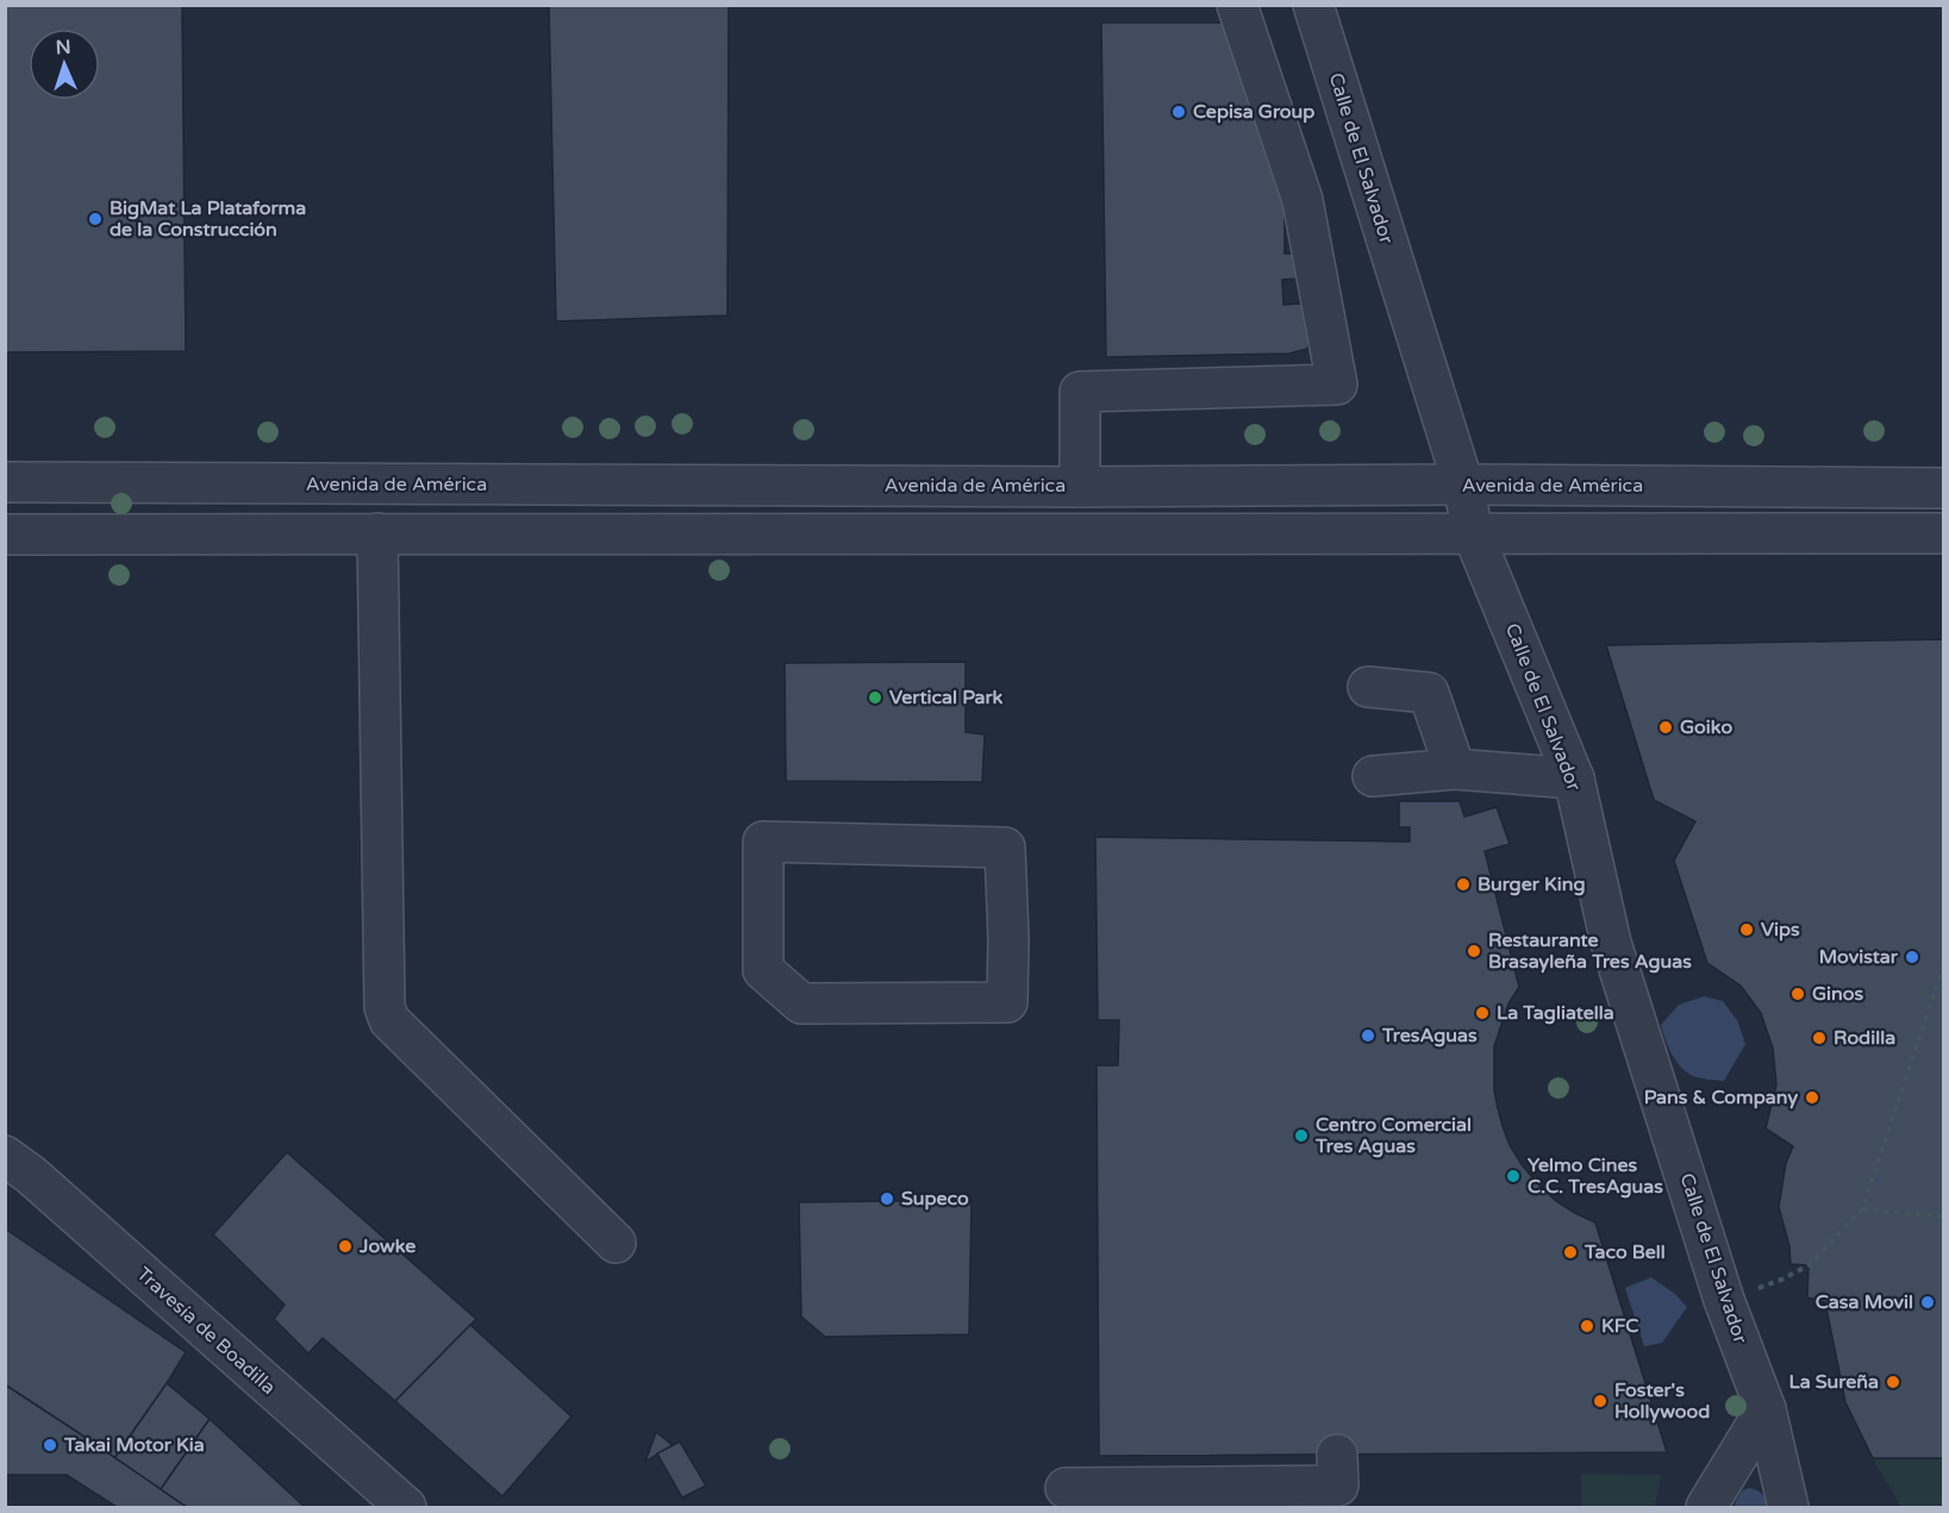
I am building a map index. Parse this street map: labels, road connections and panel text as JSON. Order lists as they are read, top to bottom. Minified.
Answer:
{"streets":{"street":["Calle de El Salvador","Avenida de América","Travesía de Boadilla"]},"crossings":[["Calle de El Salvador","Avenida de América"]],"places":["Cepisa Group","BigMat La Plataforma de la Construcción","Vertical Park","Goiko","Burger King","Vips","Restaurante Brasayleña Tres Aguas","Movistar","Ginos","La Tagliatella","TresAguas","Rodilla","Pans & Company","Centro Comercial Tres Aguas","Yelmo Cines C.C. TresAguas","Supeco","Jowke","Taco Bell","Casa Movil","KFC","La Sureña","Foster's Hollywood","Takai Motor Kia"],"north":"top"}
